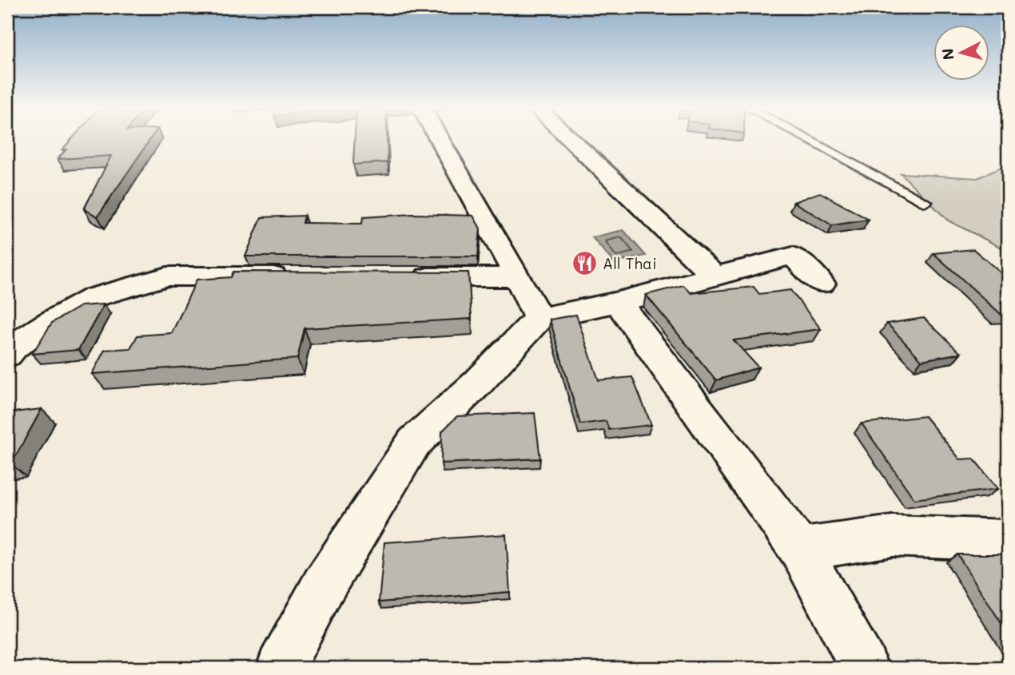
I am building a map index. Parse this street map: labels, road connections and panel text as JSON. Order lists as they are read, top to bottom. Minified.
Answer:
{"places":{"restaurant":["All Thai"]},"north":"left"}
